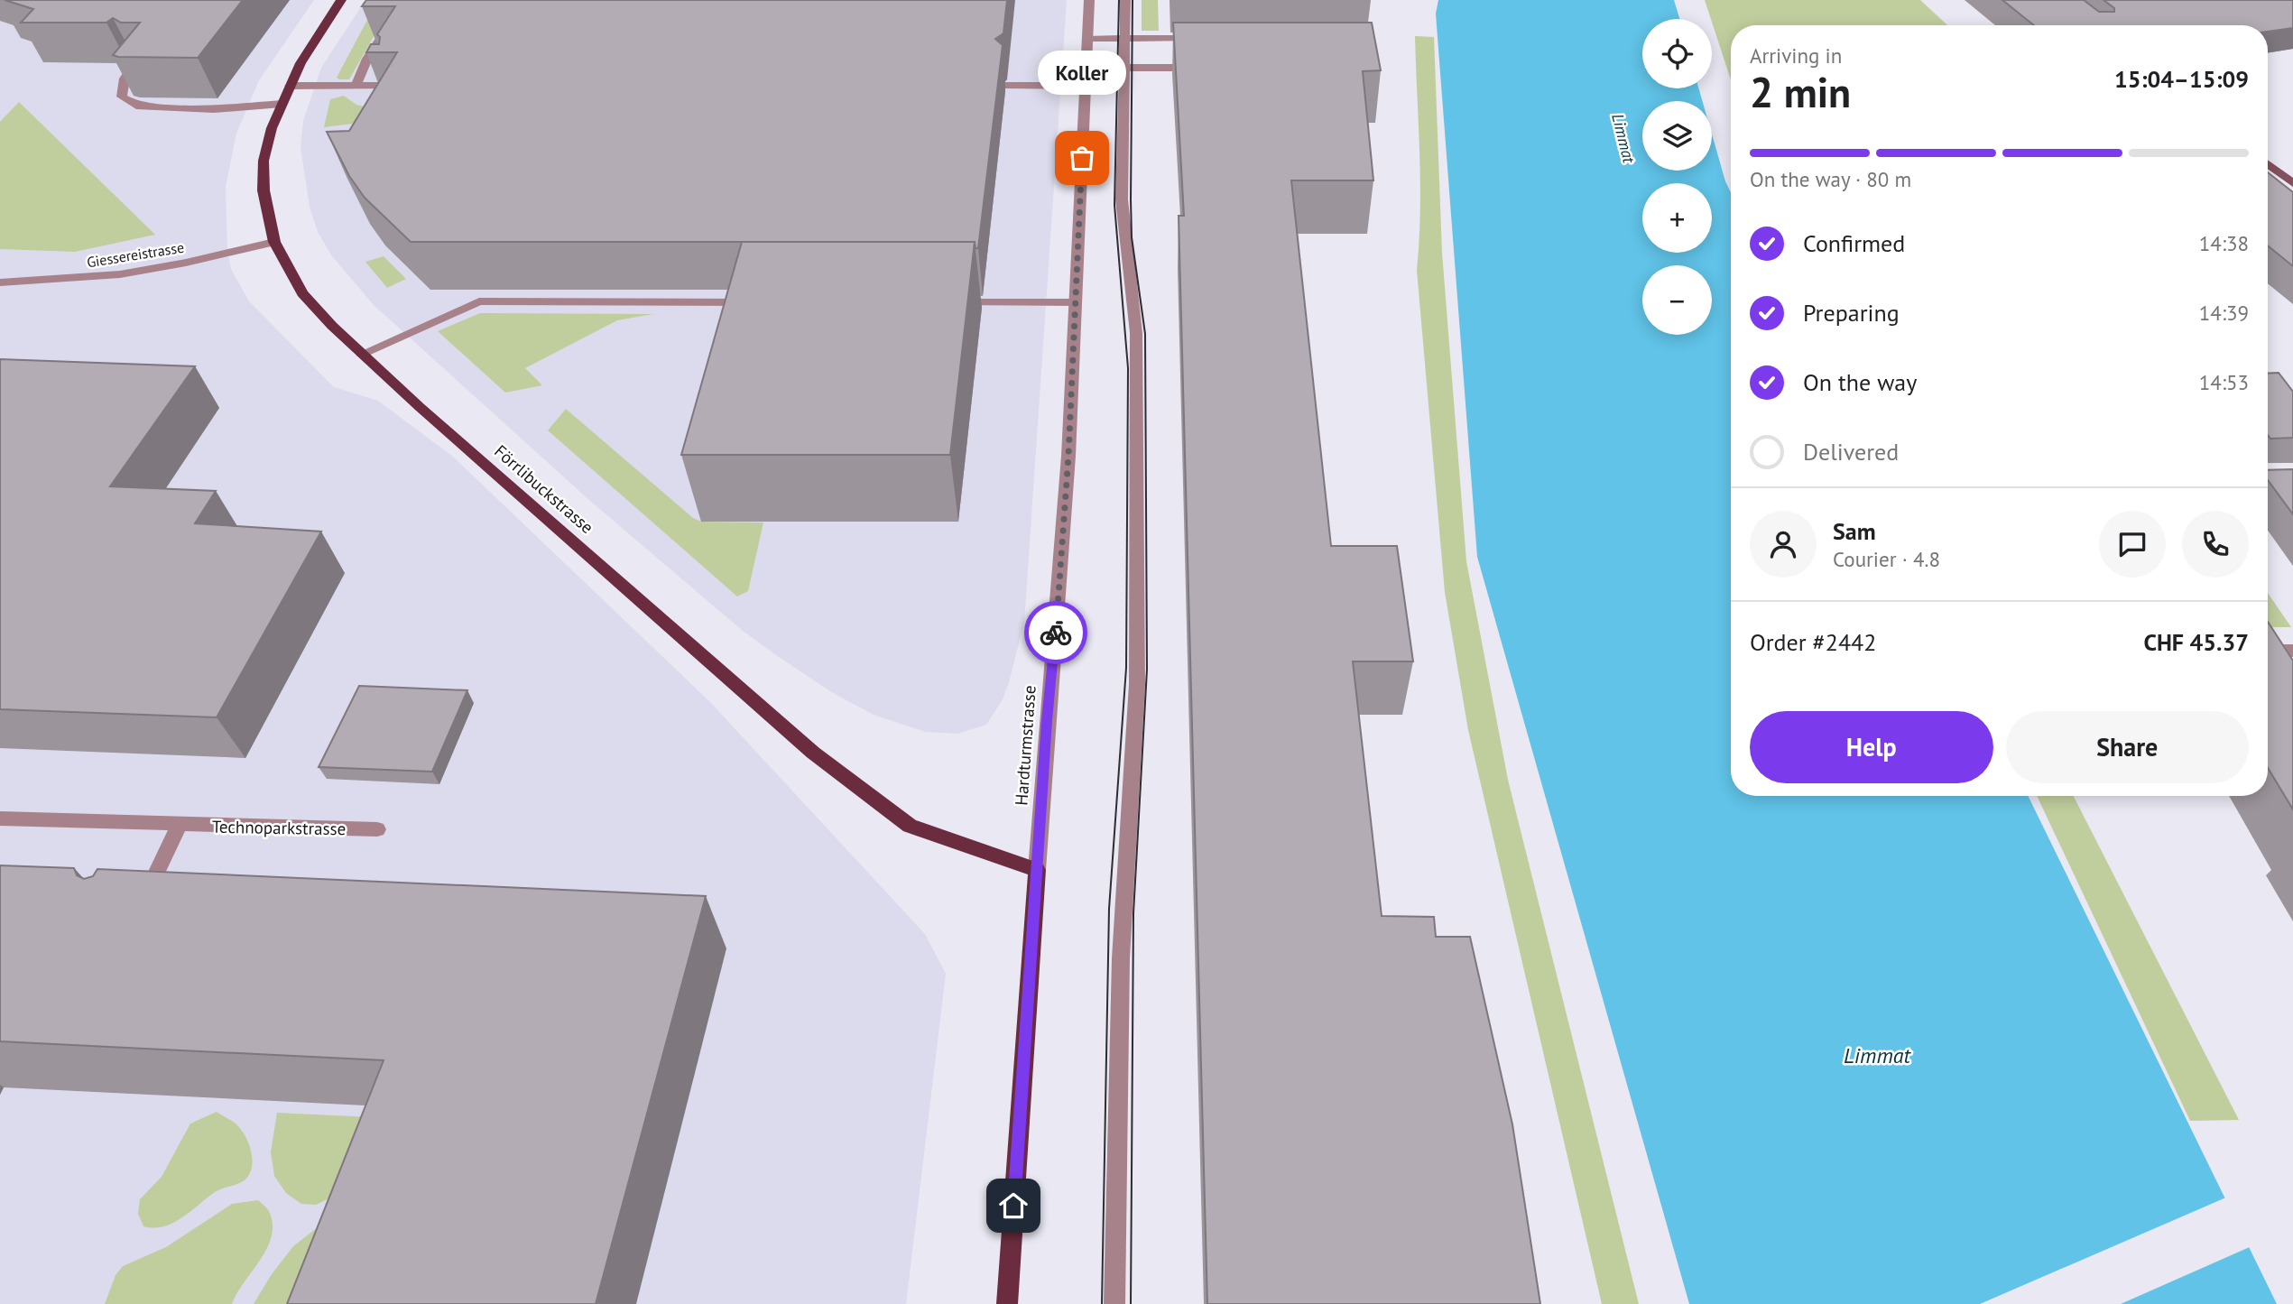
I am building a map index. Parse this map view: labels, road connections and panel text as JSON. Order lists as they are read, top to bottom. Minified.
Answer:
{"streets":{"main road":["Förrlibuckstrasse","Hardturmstrasse"],"street":["Giessereistrasse","Technoparkstrasse"]},"crossings":[["Giessereistrasse","Förrlibuckstrasse"],["Förrlibuckstrasse","Hardturmstrasse"]],"water":["Limmat"],"places":["Koller"],"page":{"map_buttons":["+","−"],"heading":["2 min","Arriving in","15:04–15:09"],"panel":["Sam","Courier · 4.8","Order #2442","CHF 45.37"],"bubble":"Koller","bar":"On the way · 80 m","list":[["Confirmed","14:38"],["Preparing","14:39"],["On the way","14:53"],"Delivered"],"buttons":["Help","Share"]}}
